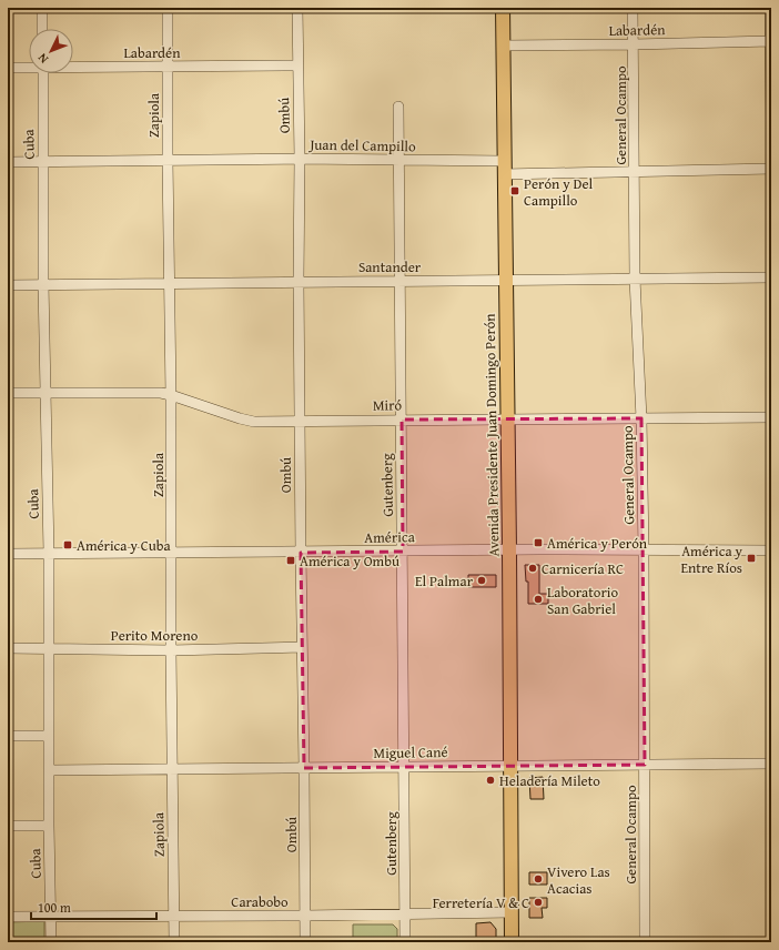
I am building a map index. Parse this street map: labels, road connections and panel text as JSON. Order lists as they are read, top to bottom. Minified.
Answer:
{"streets":{"main road":["Avenida Presidente Juan Domingo Perón"],"street":["Labardén","Zapiola","Ombú","General Ocampo","Cuba","Juan del Campillo","Santander","Miró","Gutenberg","América","Perito Moreno","Miguel Cané","Carabobo"]},"crossings":[["Labardén","Zapiola"],["Labardén","Ombú"],["Labardén","General Ocampo"],["Labardén","Avenida Presidente Juan Domingo Perón"],["Zapiola","Juan del Campillo"],["Zapiola","Santander"],["Zapiola","Miró"],["Zapiola","América"],["Zapiola","Perito Moreno"],["Zapiola","Miguel Cané"],["Zapiola","Carabobo"],["Ombú","Juan del Campillo"],["Ombú","Santander"],["Ombú","Miró"],["Ombú","América"],["Ombú","Perito Moreno"],["Ombú","Miguel Cané"],["Ombú","Carabobo"],["General Ocampo","Juan del Campillo"],["General Ocampo","Santander"],["General Ocampo","Miró"],["General Ocampo","América"],["General Ocampo","Miguel Cané"],["Cuba","Juan del Campillo"],["Cuba","Santander"],["Cuba","Miró"],["Cuba","América"],["Cuba","Perito Moreno"],["Cuba","Miguel Cané"],["Cuba","Carabobo"],["Juan del Campillo","Avenida Presidente Juan Domingo Perón"],["Juan del Campillo","Gutenberg"],["Santander","Avenida Presidente Juan Domingo Perón"],["Santander","Gutenberg"],["Miró","Avenida Presidente Juan Domingo Perón"],["Miró","Gutenberg"],["Avenida Presidente Juan Domingo Perón","América"],["Avenida Presidente Juan Domingo Perón","Miguel Cané"],["Avenida Presidente Juan Domingo Perón","Carabobo"],["Gutenberg","América"],["Gutenberg","Miguel Cané"],["Gutenberg","Carabobo"]],"places":{"transit":["Perón y Del Campillo","América y Perón","América y Cuba","América y Entre Ríos","América y Ombú"],"other":["Carnicería RC","El Palmar","Laboratorio San Gabriel","Heladería Mileto","Vivero Las Acacias","Ferretería V & C"]},"scale_bar":"100 m","north":"bottom left"}
